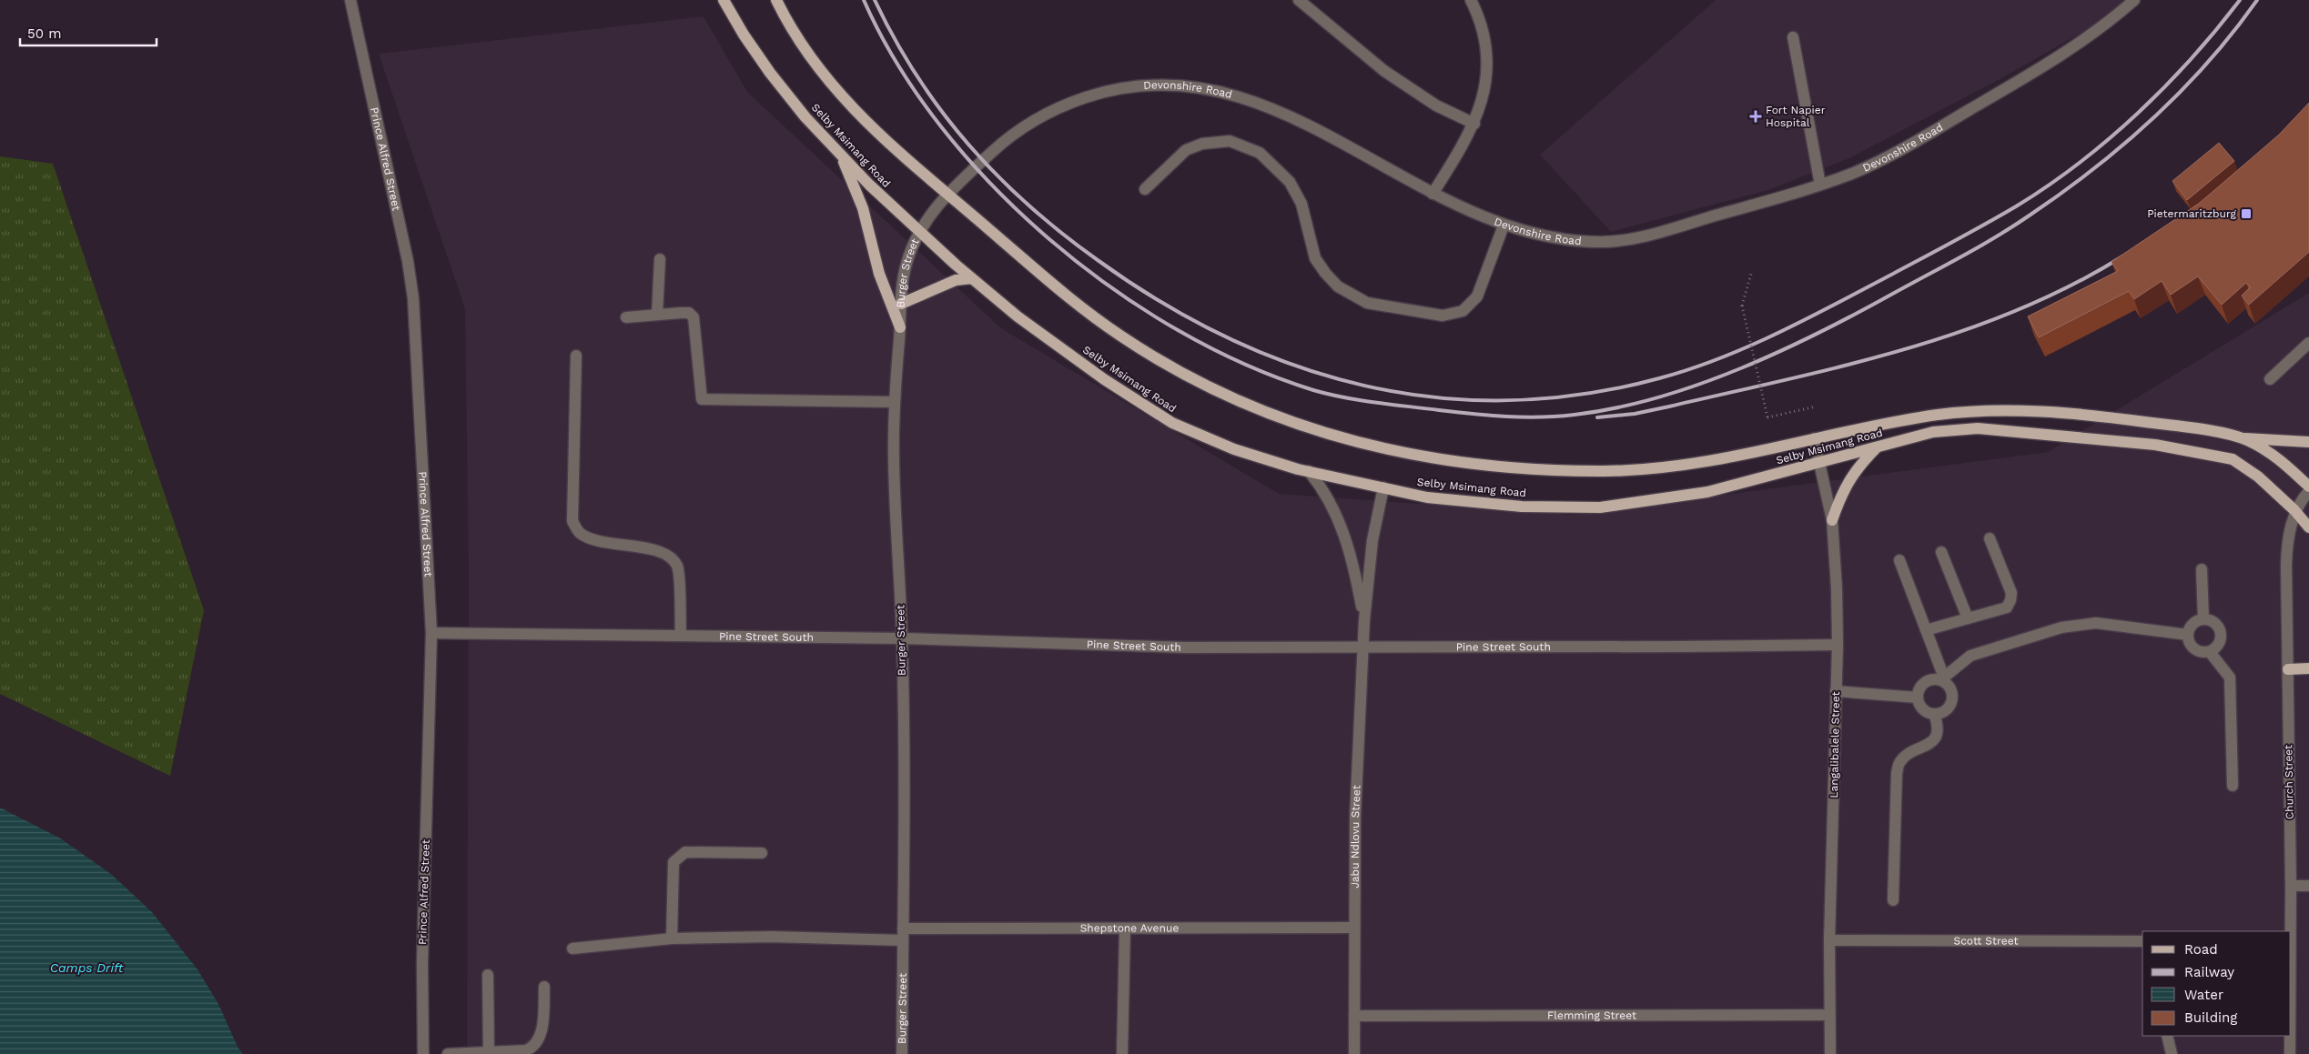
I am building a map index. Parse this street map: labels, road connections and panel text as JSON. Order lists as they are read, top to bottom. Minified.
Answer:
{"streets":{"main road":["Selby Msimang Road"],"street":["Devonshire Road","Prince Alfred Street","Burger Street","Pine Street South","Langalibalele Street","Church Street","Jabu Ndlovu Street","Shepstone Avenue","Scott Street","Flemming Street"]},"crossings":[["Devonshire Road","Selby Msimang Road"],["Devonshire Road","Burger Street"],["Selby Msimang Road","Burger Street"],["Selby Msimang Road","Langalibalele Street"],["Selby Msimang Road","Church Street"],["Selby Msimang Road","Jabu Ndlovu Street"],["Prince Alfred Street","Pine Street South"],["Burger Street","Pine Street South"],["Burger Street","Shepstone Avenue"],["Pine Street South","Langalibalele Street"],["Pine Street South","Jabu Ndlovu Street"],["Langalibalele Street","Scott Street"],["Langalibalele Street","Flemming Street"],["Jabu Ndlovu Street","Shepstone Avenue"],["Jabu Ndlovu Street","Flemming Street"]],"water":["Camps Drift"],"places":{"health":["Fort Napier Hospital"],"transit":["Pietermaritzburg"]},"legend":["Road","Railway","Water","Building"],"scale_bar":"50 m"}
